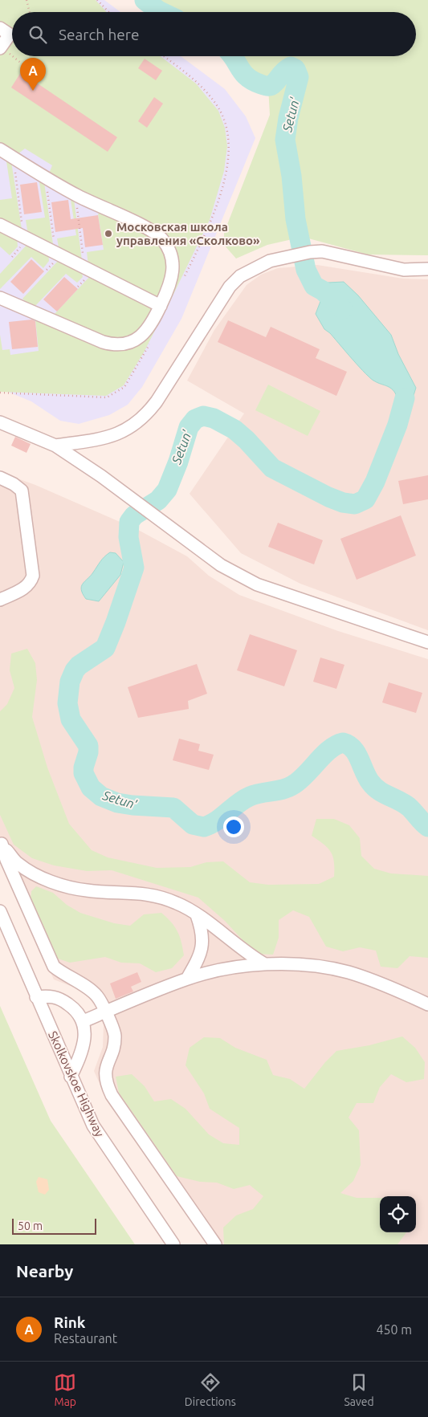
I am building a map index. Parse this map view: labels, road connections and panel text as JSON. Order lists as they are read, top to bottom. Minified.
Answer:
{"streets":{"street":["Skolkovskoe Highway"]},"water":["Setun'"],"places":["Московская школа управления «Сколково»"],"scale_bar":"50 m","page":{"search":"Search here","pins":"A","scale":"50 m","heading":"Nearby","list":[{"mark":"A","name":"Rink","note":"Restaurant","value":"450 m"}],"nav":["Map","Directions","Saved"]}}
